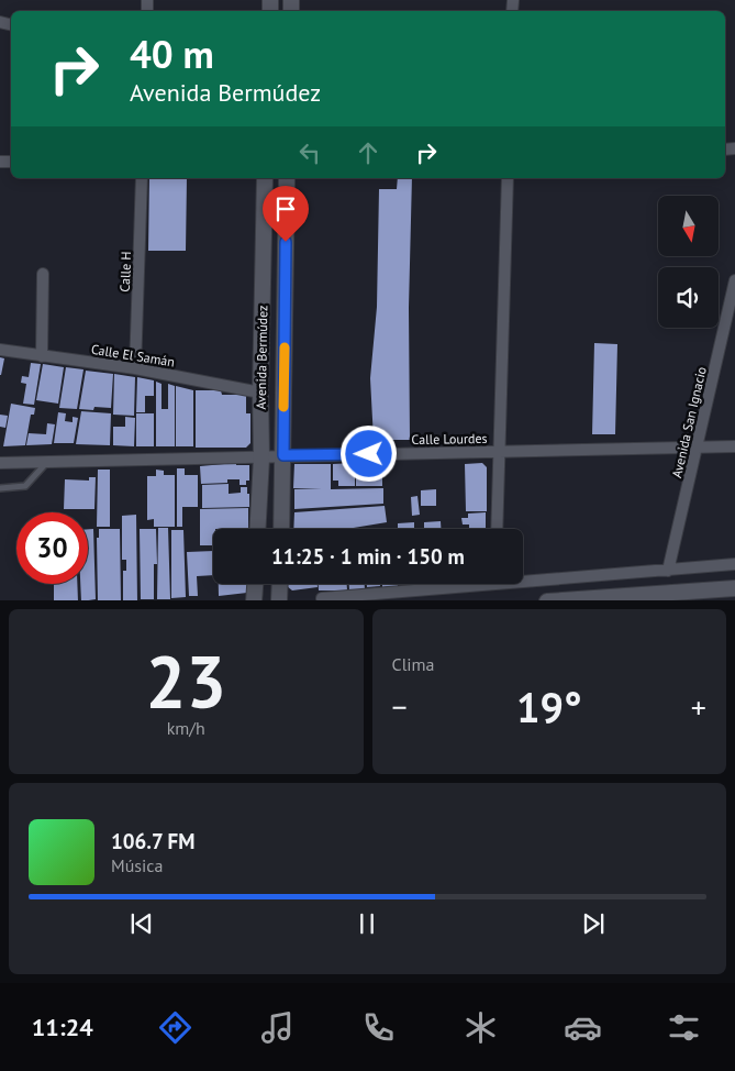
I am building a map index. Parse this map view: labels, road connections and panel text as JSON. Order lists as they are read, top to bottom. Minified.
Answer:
{"streets":{"street":["Calle H","Calle El Samán","Avenida Bermúdez","Avenida San Ignacio","Calle Lourdes"]},"crossings":[["Calle H","Calle El Samán"],["Calle El Samán","Avenida Bermúdez"],["Avenida Bermúdez","Calle Lourdes"],["Avenida San Ignacio","Calle Lourdes"]],"north":"bottom","page":{"turn":["40 m","Avenida Bermúdez"],"limit":"30","trip":"11:25 · 1 min · 150 m","tile":[["23","km/h"],"Clima"],"heat":["−","19°","+"],"song":["106.7 FM","Música"],"tabs":"11:24"}}
